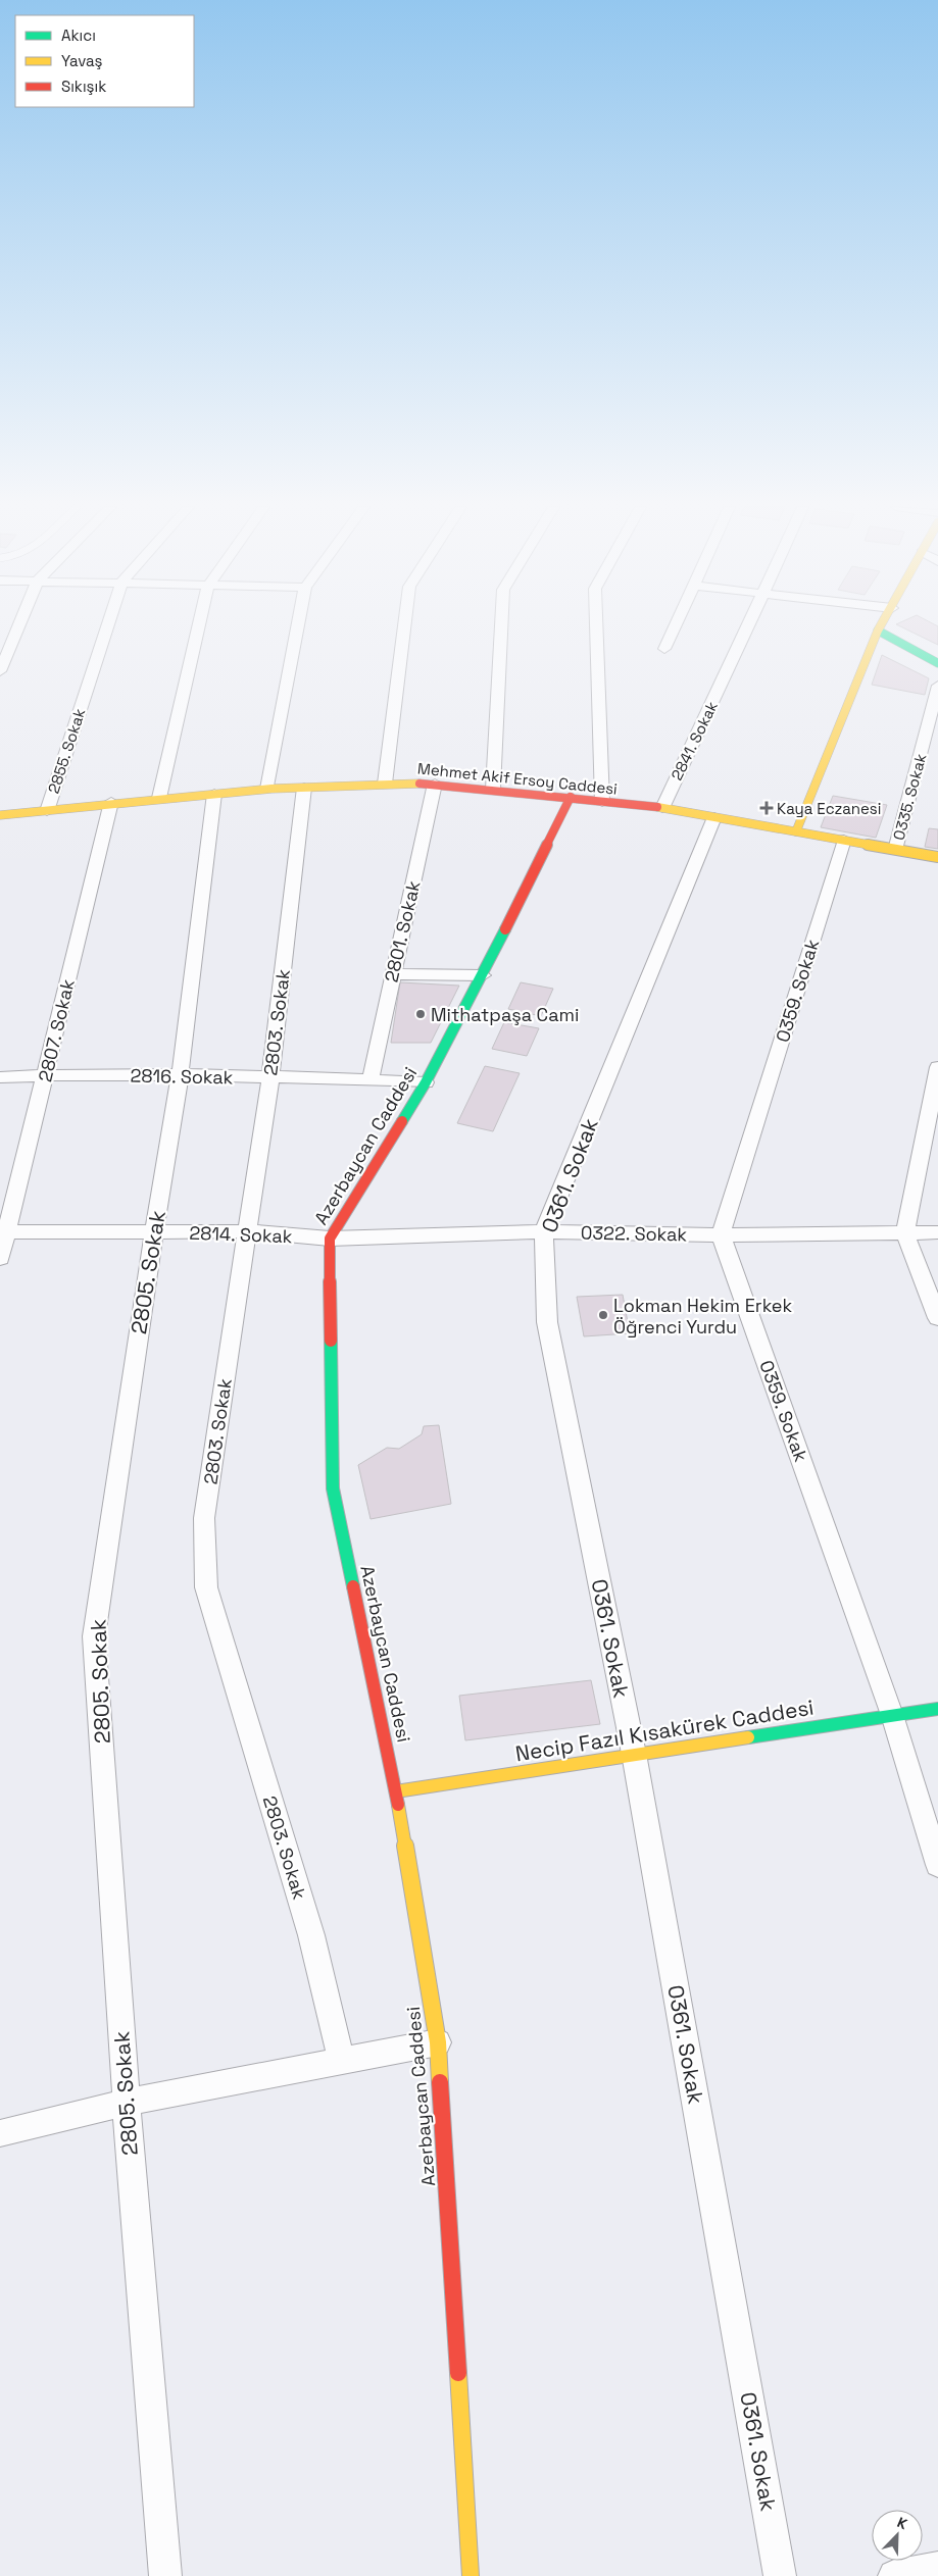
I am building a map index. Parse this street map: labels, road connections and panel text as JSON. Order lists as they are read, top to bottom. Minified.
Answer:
{"streets":{"street":["2841. Sokak","2855. Sokak","Mehmet Akif Ersoy Caddesi","0335. Sokak","2801. Sokak","0359. Sokak","2803. Sokak","2807. Sokak","2816. Sokak","Azerbaycan Caddesi","0361. Sokak","0322. Sokak","2814. Sokak","2805. Sokak","Necip Fazıl Kısakürek Caddesi"]},"crossings":[["2841. Sokak","Mehmet Akif Ersoy Caddesi"],["2855. Sokak","Mehmet Akif Ersoy Caddesi"],["Mehmet Akif Ersoy Caddesi","0335. Sokak"],["Mehmet Akif Ersoy Caddesi","2801. Sokak"],["Mehmet Akif Ersoy Caddesi","0359. Sokak"],["Mehmet Akif Ersoy Caddesi","2803. Sokak"],["Mehmet Akif Ersoy Caddesi","2807. Sokak"],["Mehmet Akif Ersoy Caddesi","Azerbaycan Caddesi"],["Mehmet Akif Ersoy Caddesi","0361. Sokak"],["Mehmet Akif Ersoy Caddesi","2805. Sokak"],["2801. Sokak","2816. Sokak"],["0359. Sokak","0322. Sokak"],["0359. Sokak","Necip Fazıl Kısakürek Caddesi"],["2803. Sokak","2816. Sokak"],["2803. Sokak","2814. Sokak"],["2807. Sokak","2816. Sokak"],["2807. Sokak","2814. Sokak"],["2816. Sokak","Azerbaycan Caddesi"],["2816. Sokak","2805. Sokak"],["Azerbaycan Caddesi","0322. Sokak"],["Azerbaycan Caddesi","2814. Sokak"],["Azerbaycan Caddesi","Necip Fazıl Kısakürek Caddesi"],["0361. Sokak","0322. Sokak"],["0361. Sokak","Necip Fazıl Kısakürek Caddesi"],["0322. Sokak","2814. Sokak"],["2814. Sokak","2805. Sokak"]],"places":{"health":["Kaya Eczanesi"],"other":["Mithatpaşa Cami","Lokman Hekim Erkek Öğrenci Yurdu"]},"legend":["Akıcı","Yavaş","Sıkışık"],"north":"top right"}
